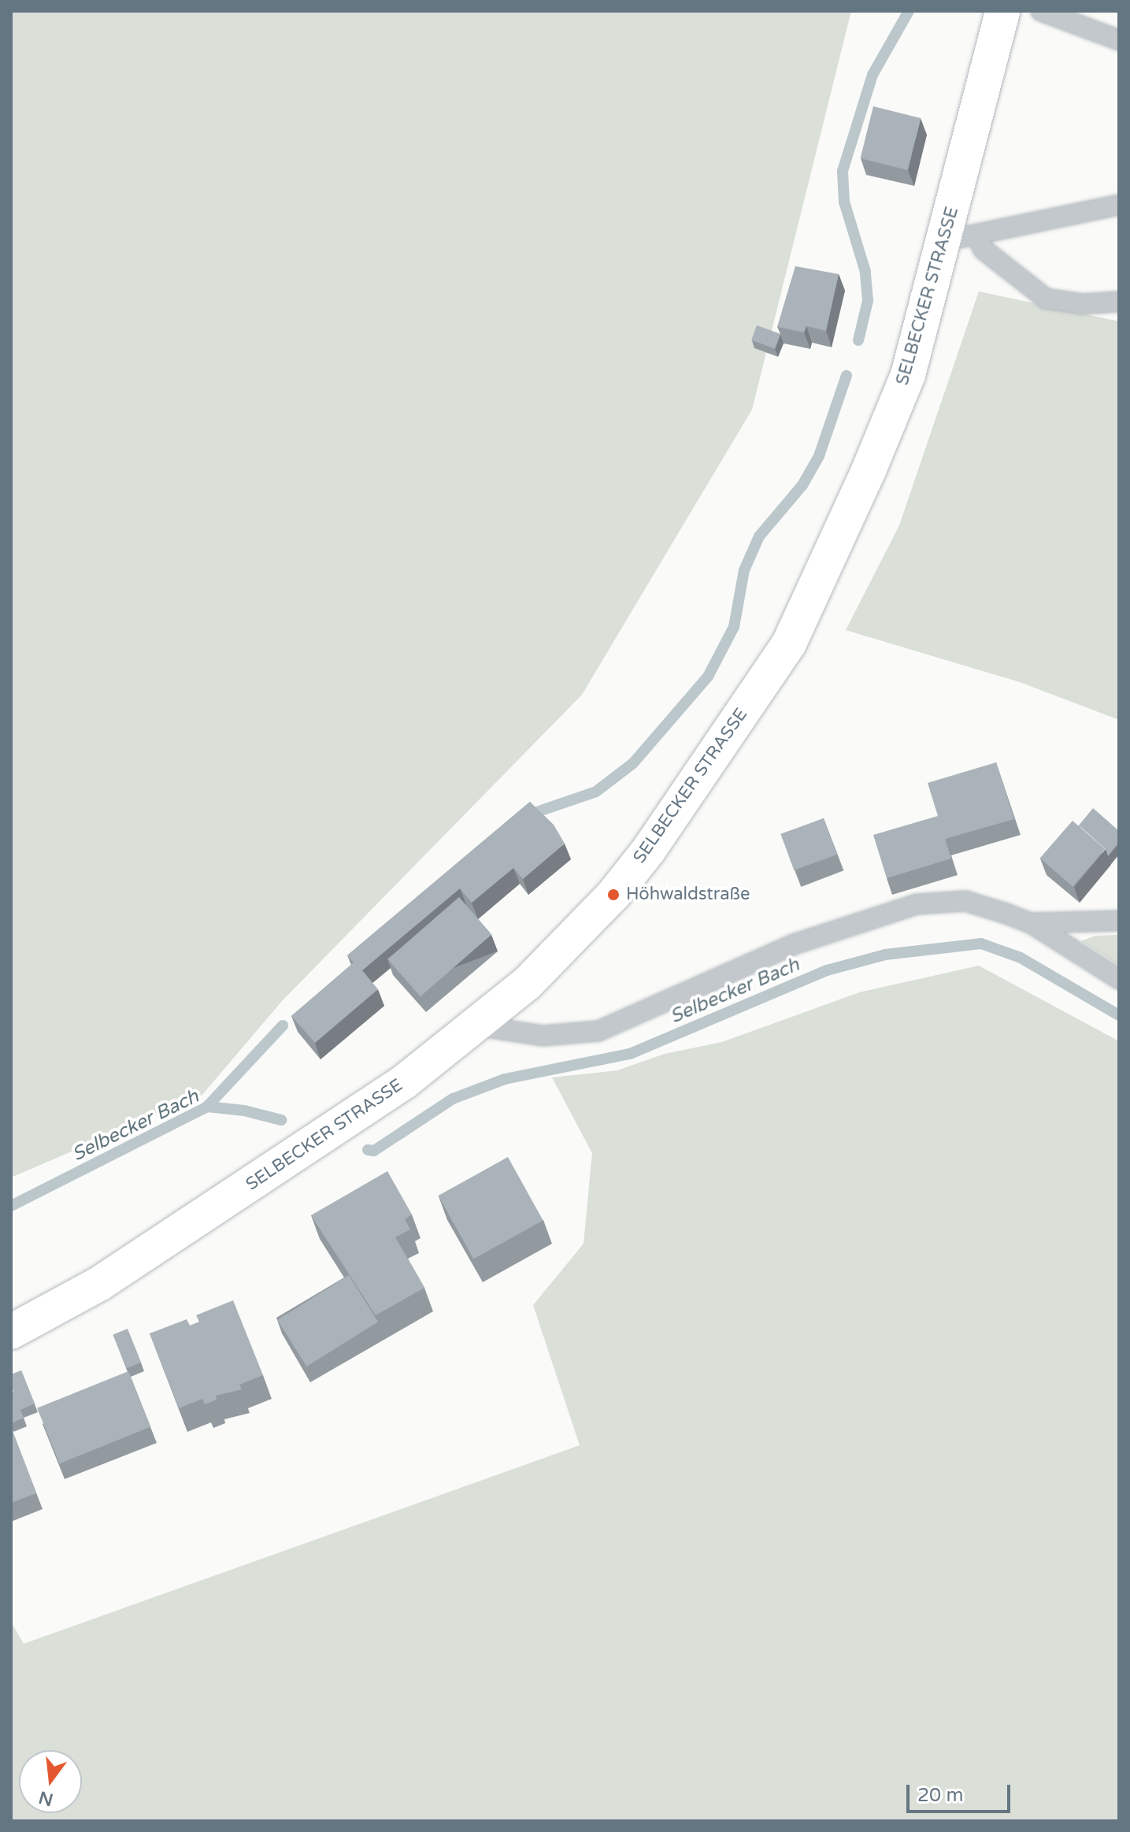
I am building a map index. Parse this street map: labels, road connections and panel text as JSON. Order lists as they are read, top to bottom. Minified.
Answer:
{"streets":{"main road":["SELBECKER STRASSE"]},"water":["Selbecker Bach"],"places":["Höhwaldstraße"],"scale_bar":"20 m","north":"bottom"}
